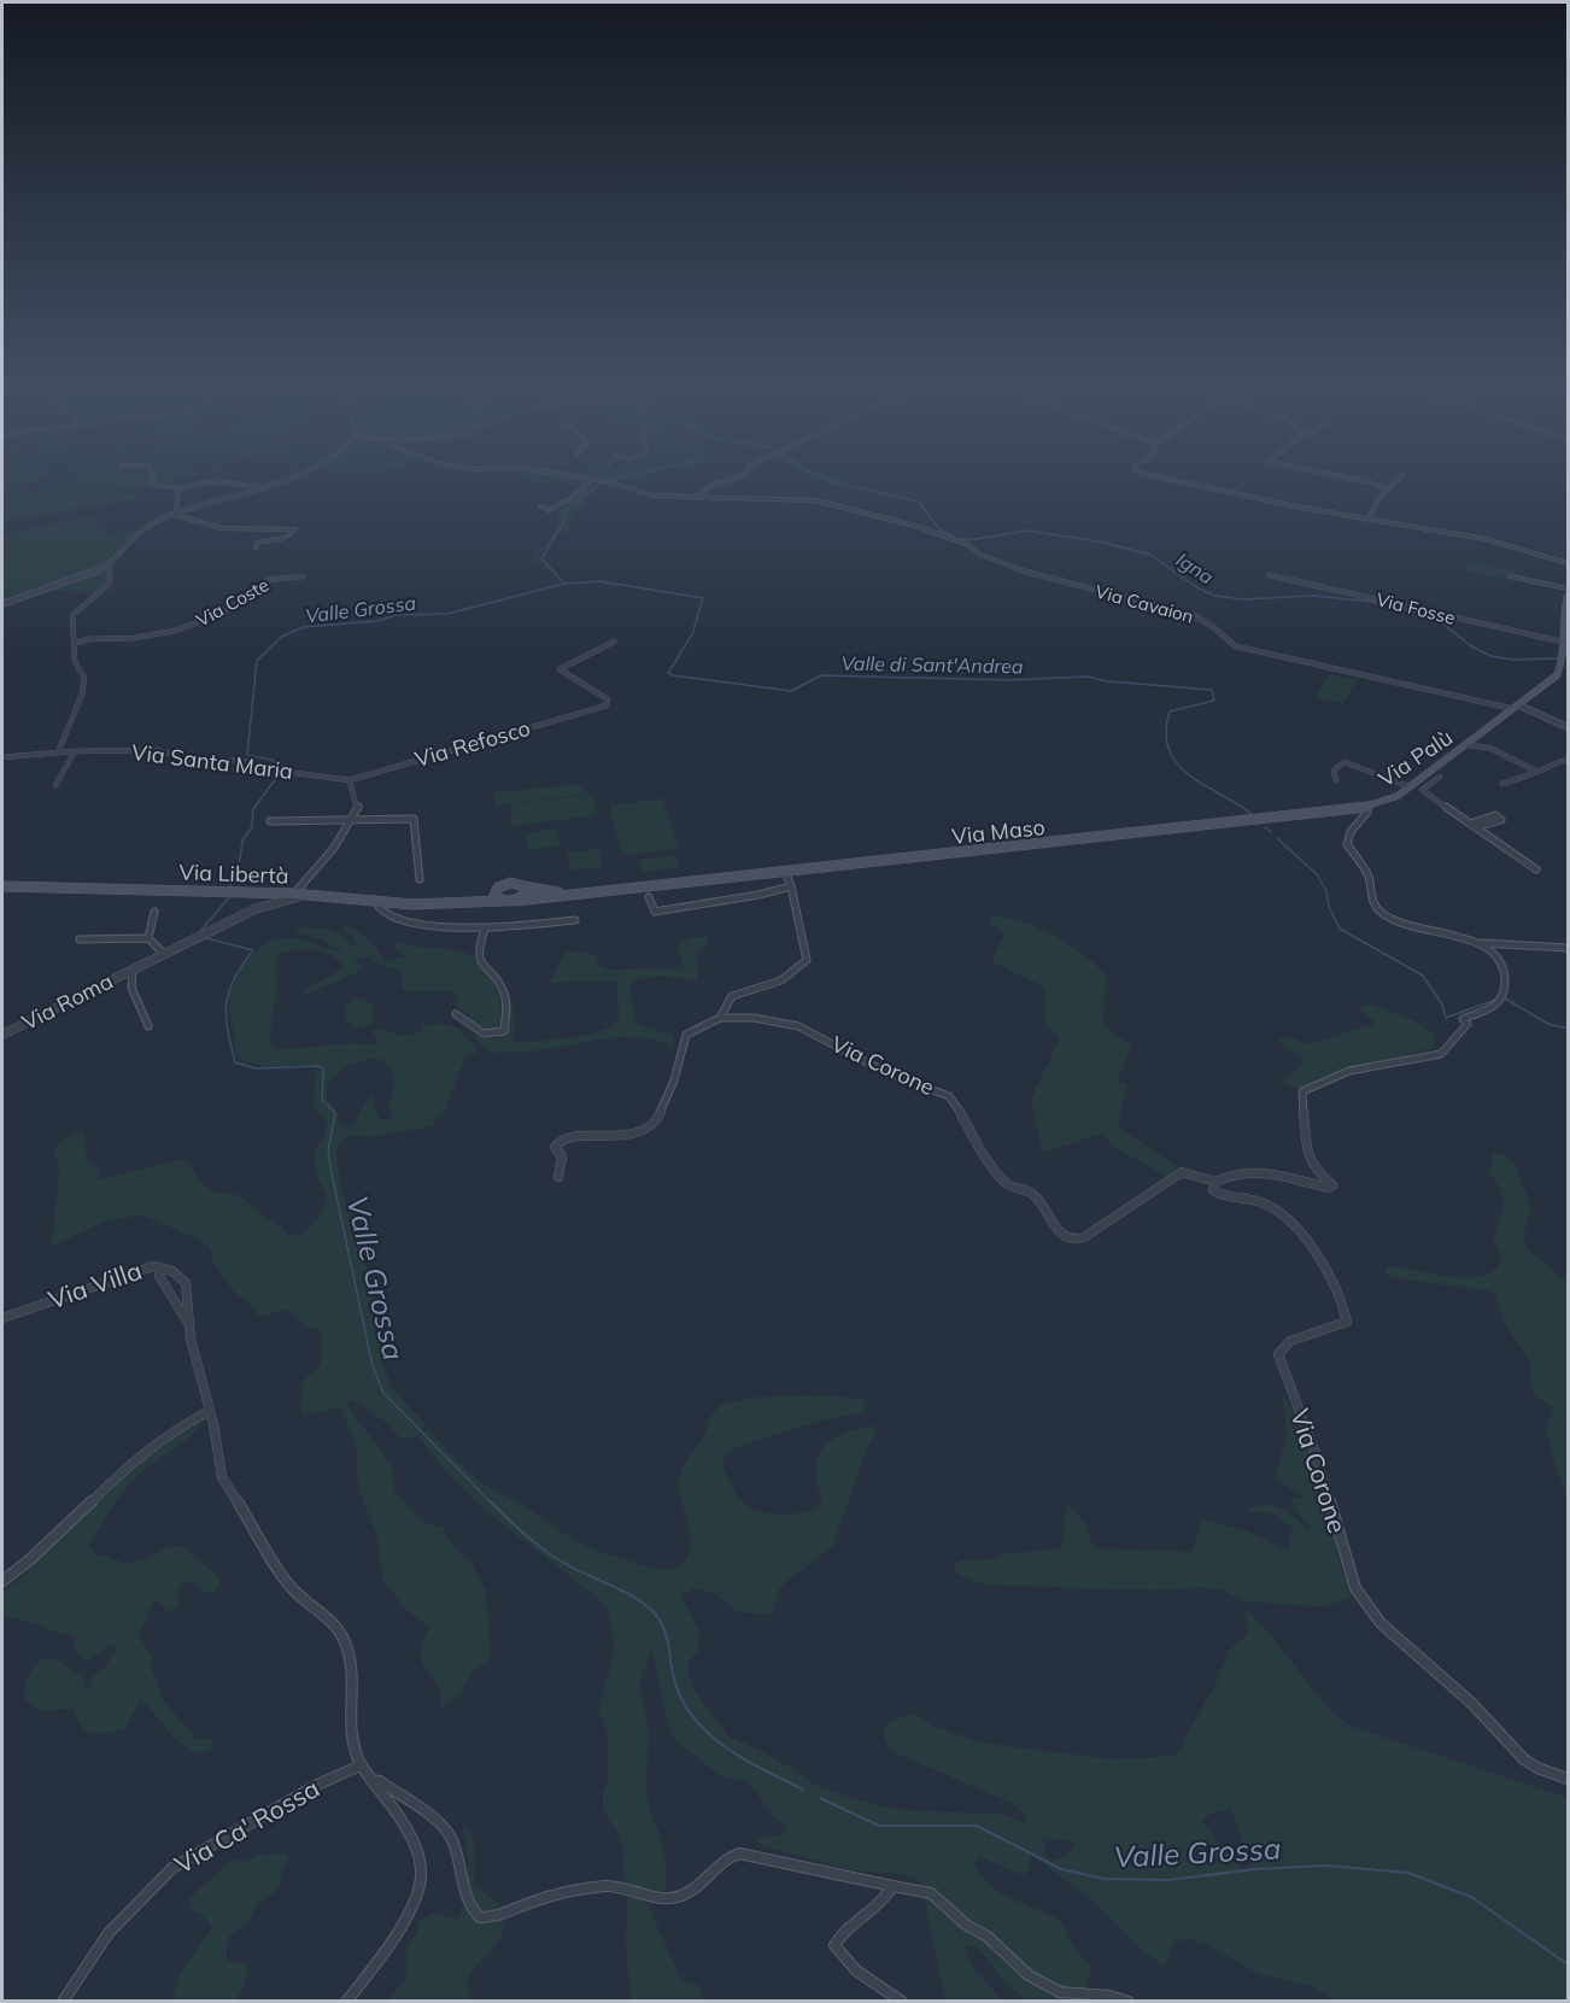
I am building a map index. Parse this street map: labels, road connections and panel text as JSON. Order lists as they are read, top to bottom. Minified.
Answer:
{"streets":{"main road":["Via Palù","Via Maso","Via Libertà"],"street":["Via Coste","Via Cavaion","Via Fosse","Via Refosco","Via Santa Maria","Via Roma","Via Corone","Via Villa","Via Ca' Rossa"]},"crossings":[["Via Cavaion","Via Palù"],["Via Refosco","Via Santa Maria"],["Via Palù","Via Maso"],["Via Maso","Via Libertà"],["Via Libertà","Via Roma"],["Via Villa","Via Ca' Rossa"]],"water":["Igna","Valle Grossa","Valle di Sant'Andrea"]}
